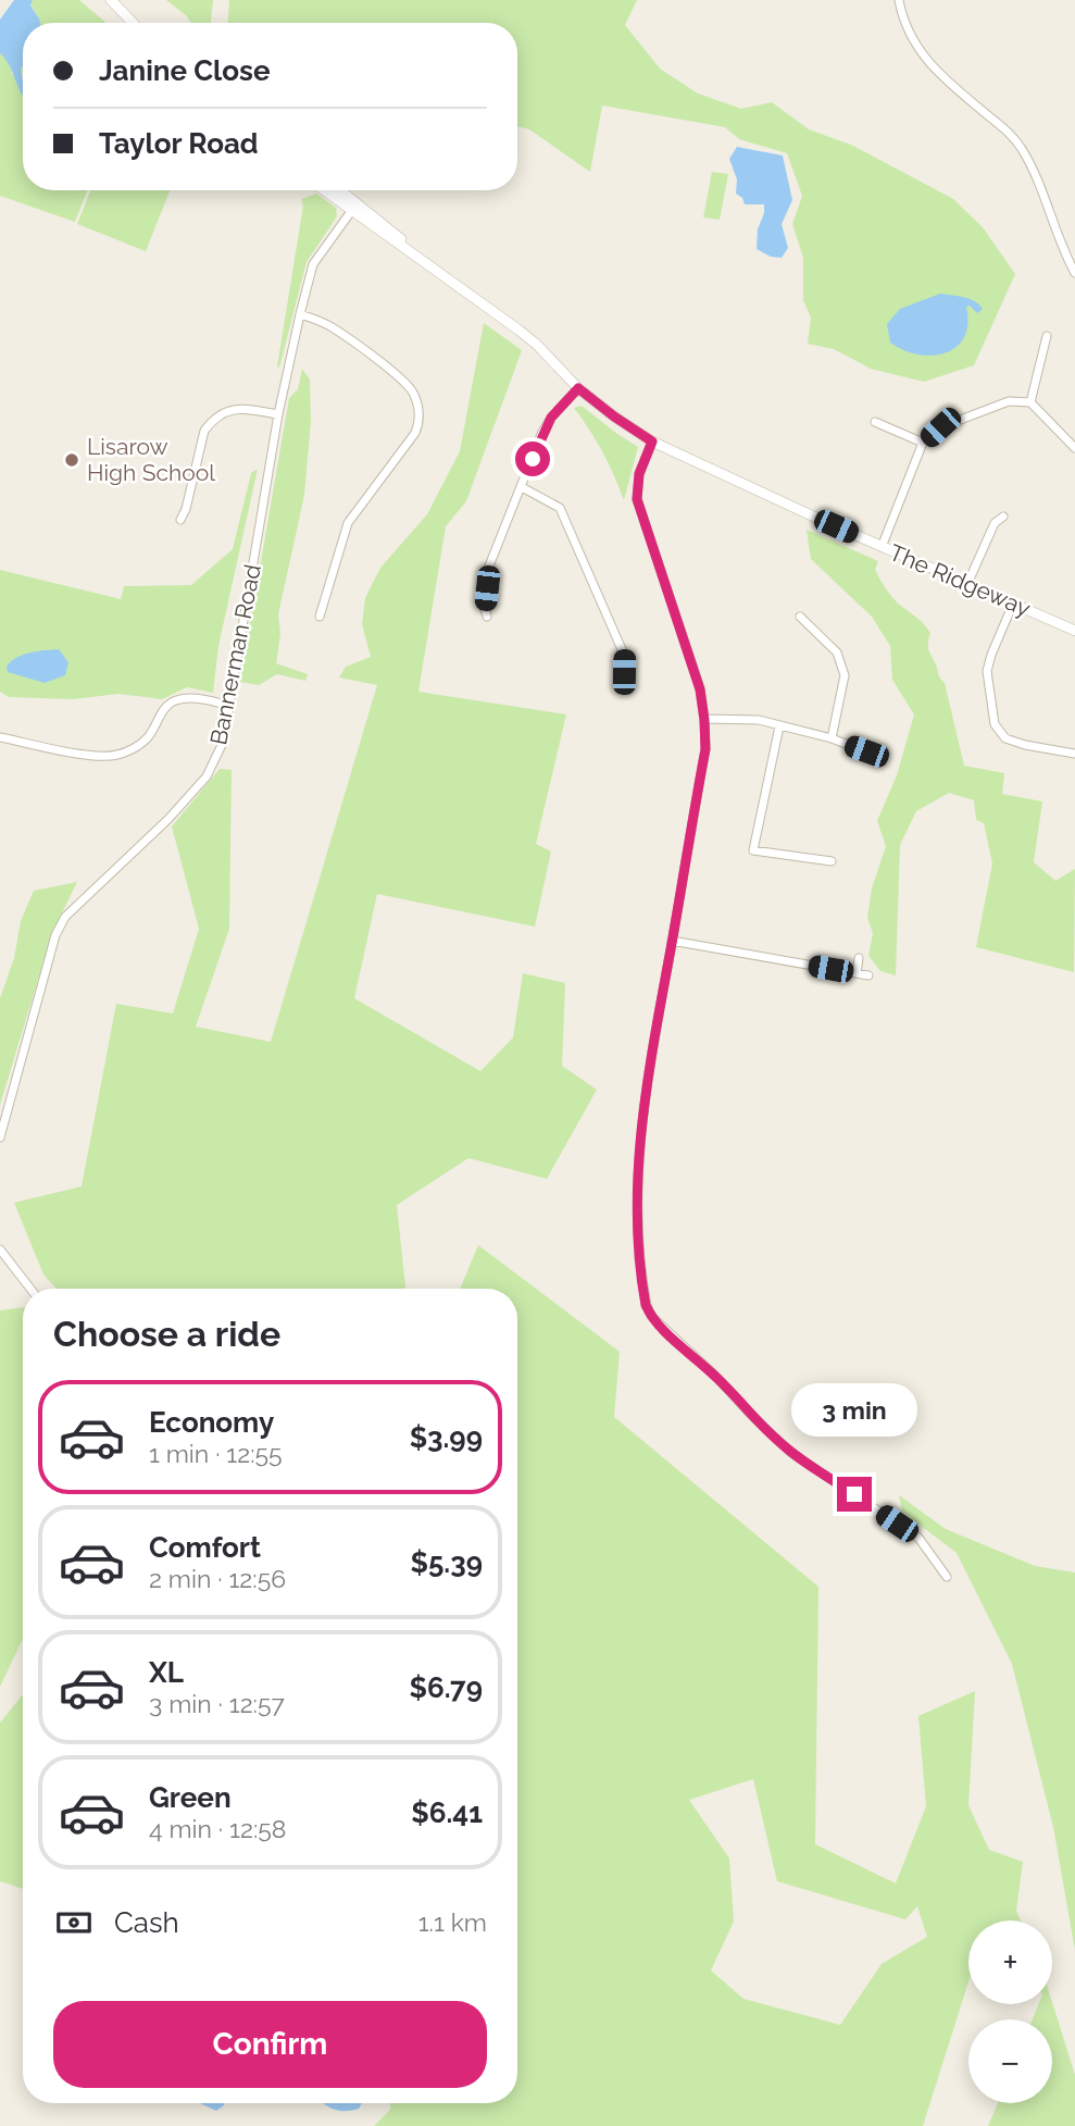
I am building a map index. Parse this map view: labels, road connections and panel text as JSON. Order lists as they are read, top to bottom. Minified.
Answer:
{"streets":{"street":["The Ridgeway","Bannerman Road"]},"crossings":[["The Ridgeway","Bannerman Road"]],"places":["Lisarow High School"],"page":{"banner":["Janine Close","Taylor Road"],"heading":"Choose a ride","list":[{"name":"Economy","note":"1 min · 12:55","value":"$3.99"},{"name":"Comfort","note":"2 min · 12:56","value":"$5.39"},{"name":"XL","note":"3 min · 12:57","value":"$6.79"},{"name":"Green","note":"4 min · 12:58","value":"$6.41"}],"bubble":"3 min","pay":["Cash","1.1 km"],"map_buttons":["+","−"],"buttons":"Confirm"}}
